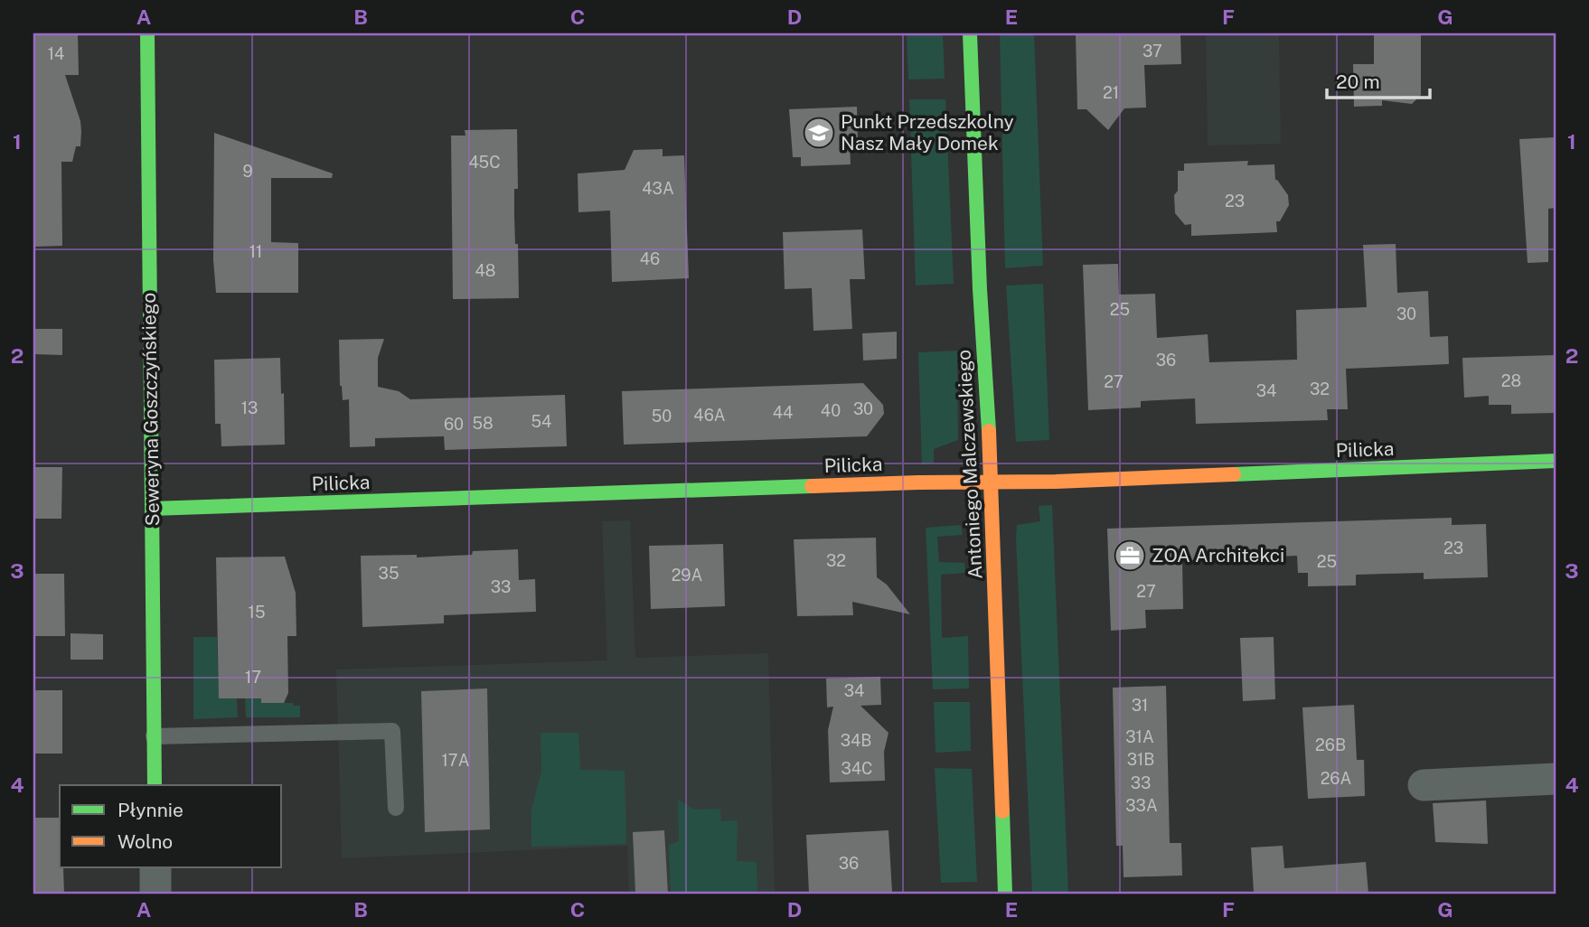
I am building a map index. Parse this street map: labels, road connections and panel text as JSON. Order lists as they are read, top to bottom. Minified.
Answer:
{"streets":{"street":["Seweryna Goszczyńskiego","Pilicka","Antoniego Malczewskiego"]},"crossings":[["Seweryna Goszczyńskiego","Pilicka"],["Pilicka","Antoniego Malczewskiego"]],"places":{"school or university":["Punkt Przedszkolny Nasz Mały Domek"],"office":["ZOA Architekci"]},"house_numbers":["37","14","21","45C","9","43A","23","11","46","48","25","30","36","28","27","32","34","13","30","40","44","46A","50","54","58","60","23","32","25","35","29A","33","27","15","17","34","31","31A","34B","26B","31B","17A","34C","26A","33","33A","36"],"legend":["Płynnie","Wolno"],"scale_bar":"20 m","grid":{"columns":["A","B","C","D","E","F","G"],"rows":["1","2","3","4"]}}
